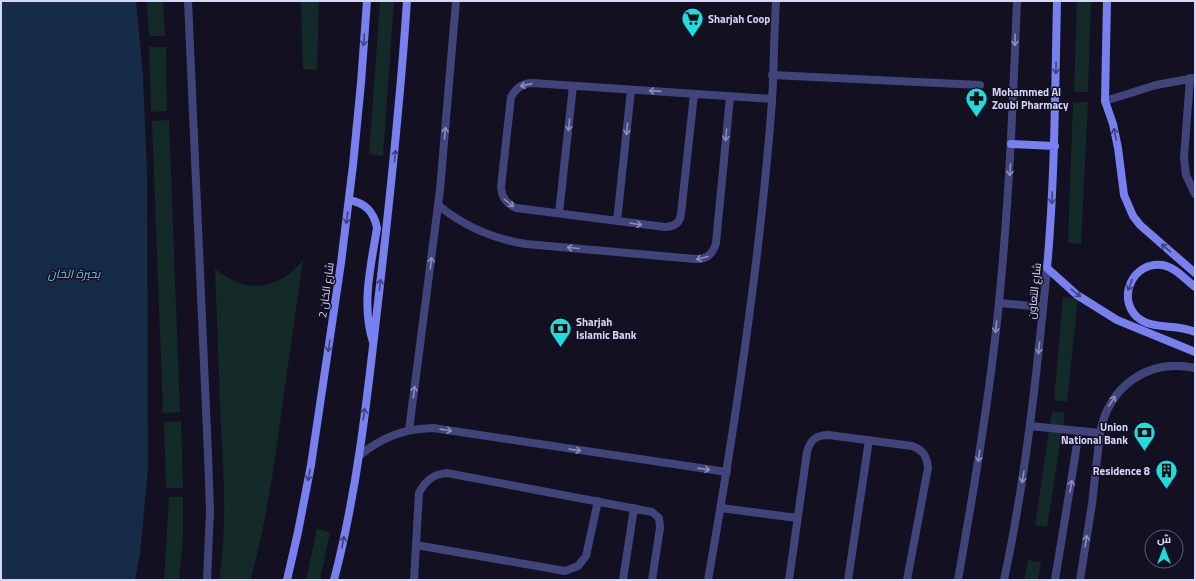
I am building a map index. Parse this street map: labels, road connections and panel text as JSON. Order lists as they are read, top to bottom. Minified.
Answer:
{"streets":{"main road":["شارع الخان 2","شارع التعاون"]},"one_way":["شارع التعاون"],"water":["بحيرة الخان"],"places":{"supermarket":["Sharjah Coop"],"pharmacy":["Mohammed Al Zoubi Pharmacy"],"bank":["Sharjah Islamic Bank","Union National Bank"],"building":["Residence 8"]},"north":"top"}
